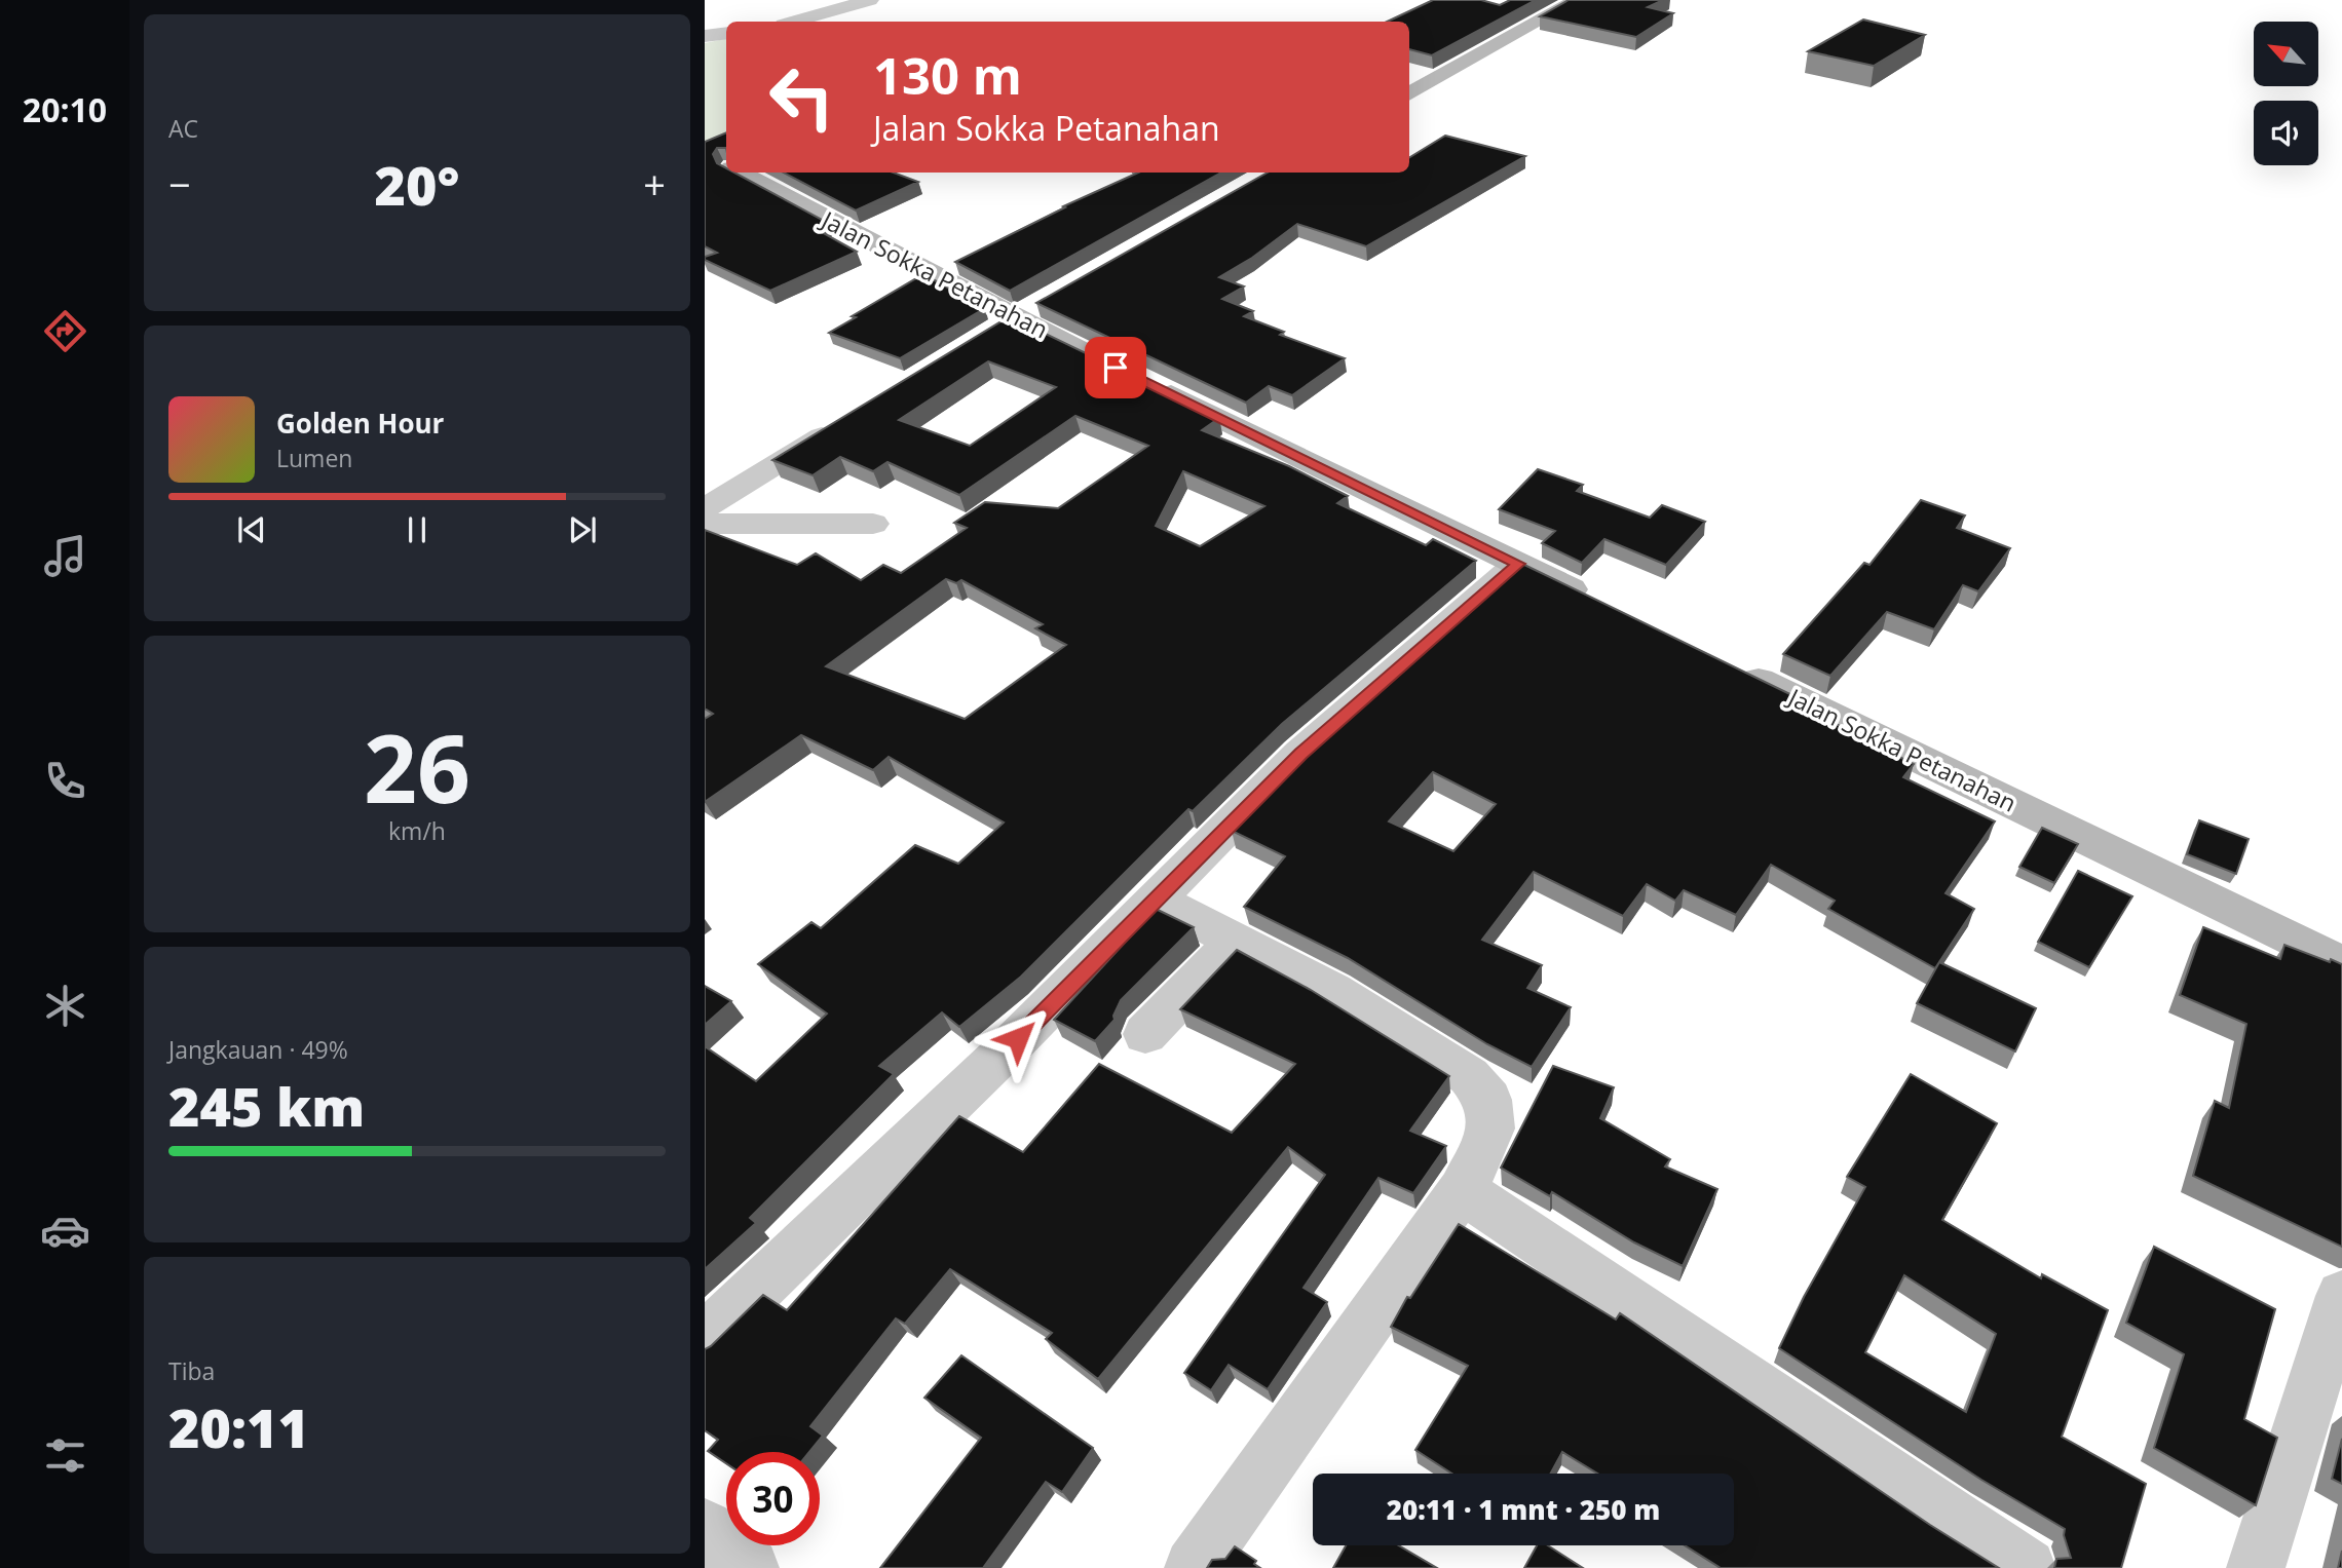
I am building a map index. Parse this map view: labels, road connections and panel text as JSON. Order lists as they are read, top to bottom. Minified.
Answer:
{"streets":{"street":["Jalan Sokka Petanahan"]},"north":"top left","page":{"tabs":"20:10","tile":["AC",["26","km/h"],["Jangkauan · 49%","245 km"],["Tiba","20:11"]],"turn":["130 m","Jalan Sokka Petanahan"],"heat":["−","20°","+"],"song":["Golden Hour","Lumen"],"limit":"30","trip":"20:11 · 1 mnt · 250 m"}}
